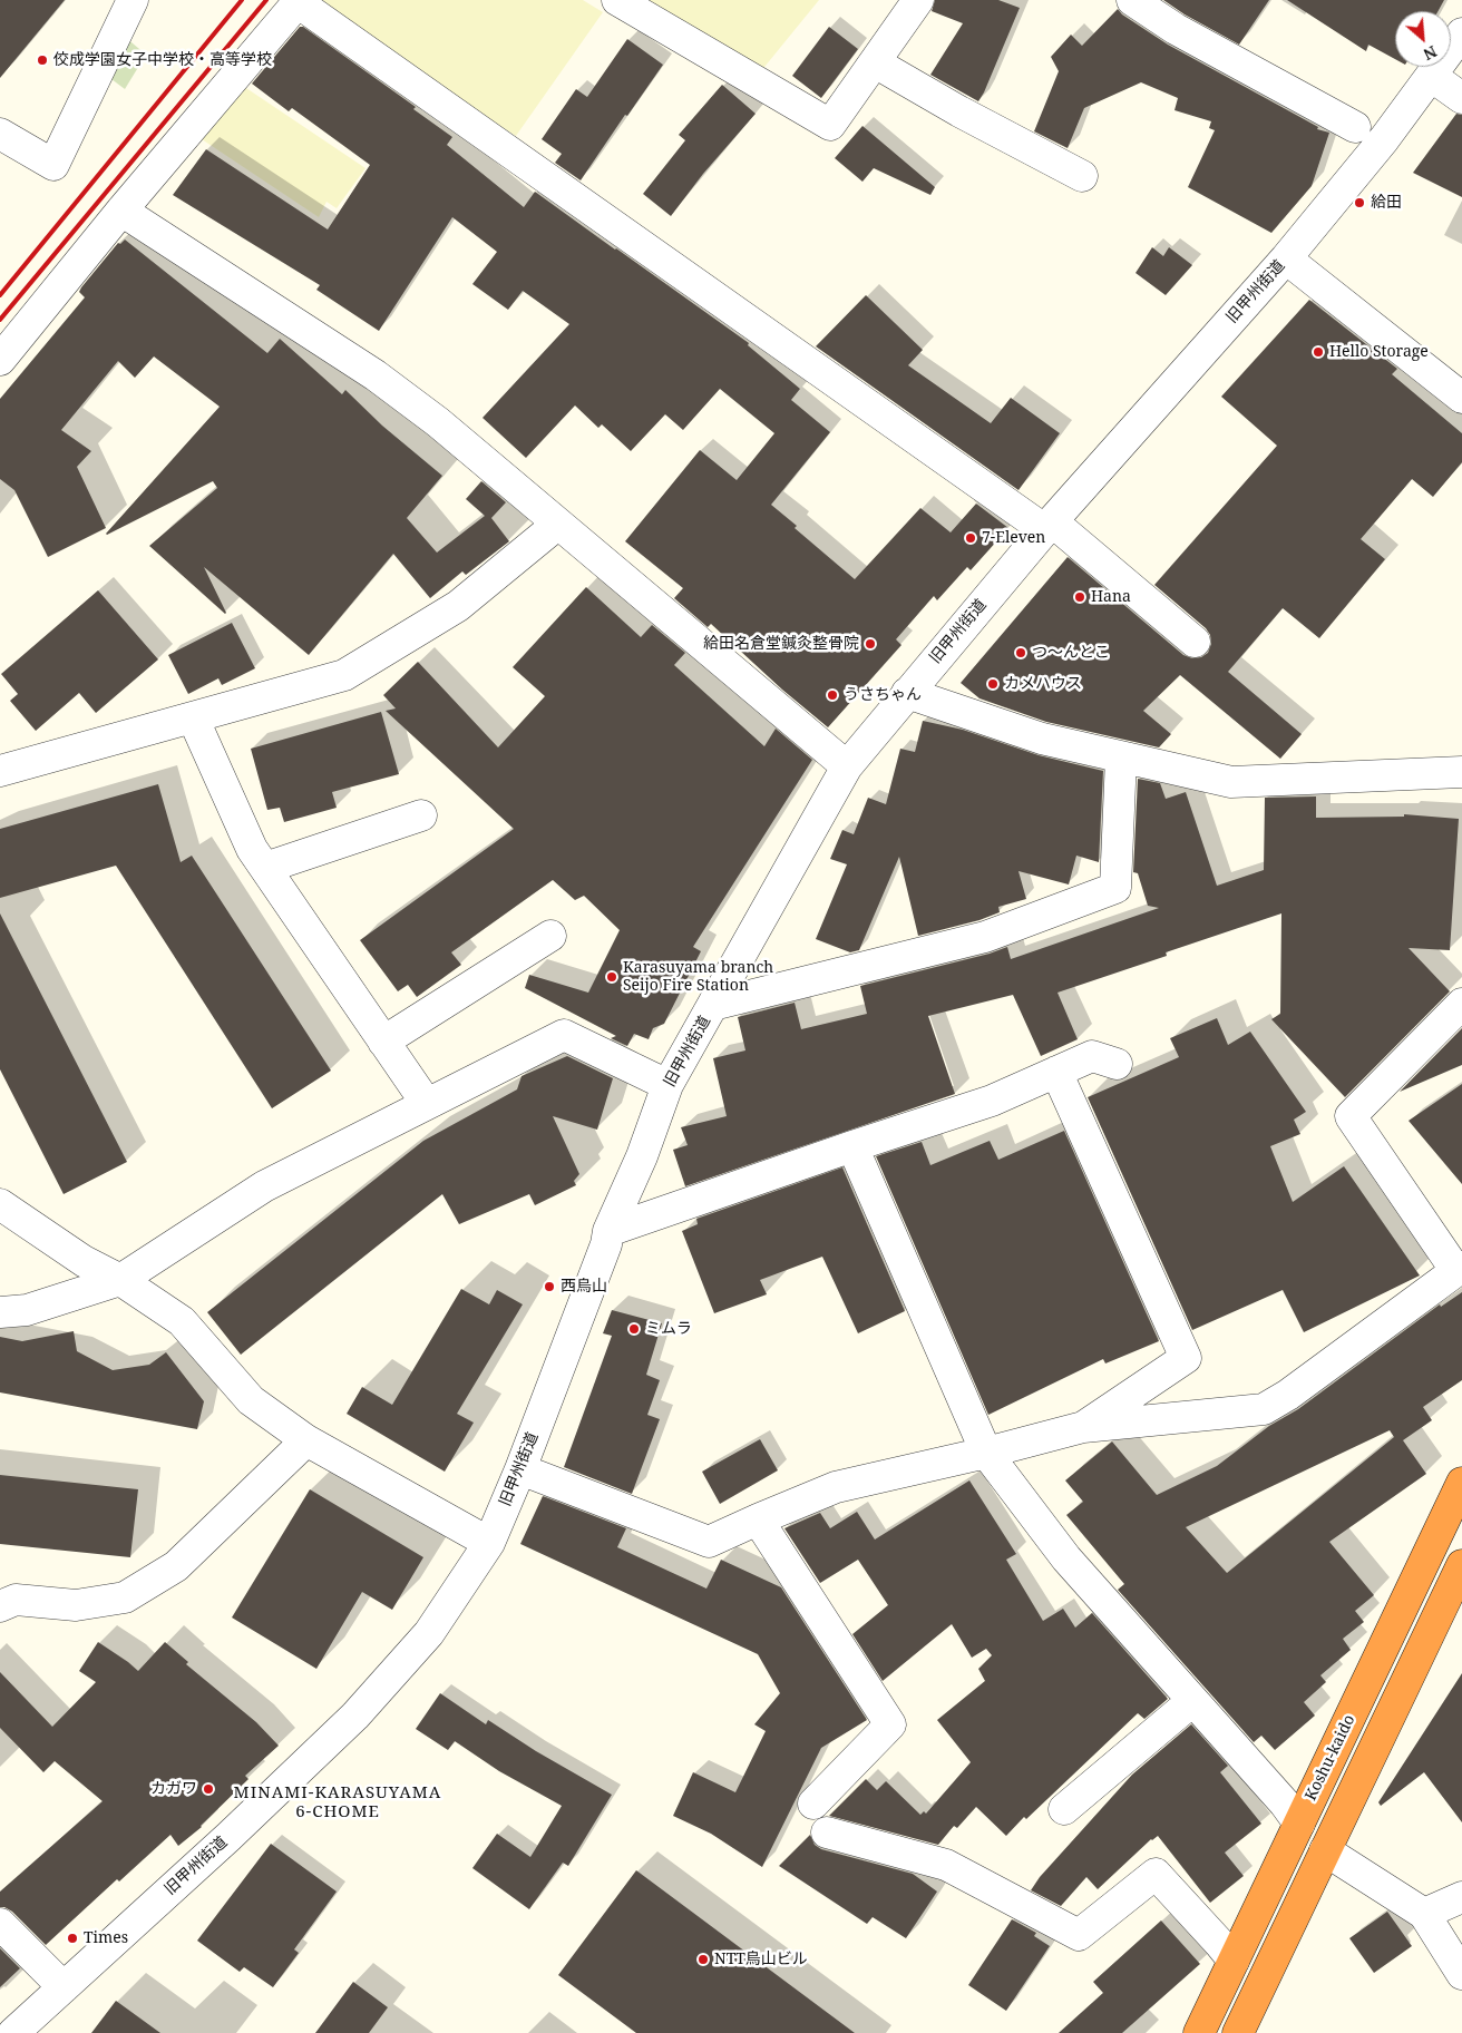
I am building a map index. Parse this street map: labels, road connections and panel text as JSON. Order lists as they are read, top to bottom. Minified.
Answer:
{"streets":{"highway":["Koshu-kaido"],"street":["旧甲州街道"]},"districts":["MINAMI-KARASUYAMA 6-CHOME"],"places":["佼成学園女子中学校・高等学校","給田","Hello Storage","7-Eleven","Hana","給田名倉堂鍼灸整骨院","つ～んとこ","カメハウス","うさちゃん","Karasuyama branch Seijo Fire Station","西烏山","ミムラ","カガワ","Times","NTT烏山ビル"],"north":"bottom right"}
